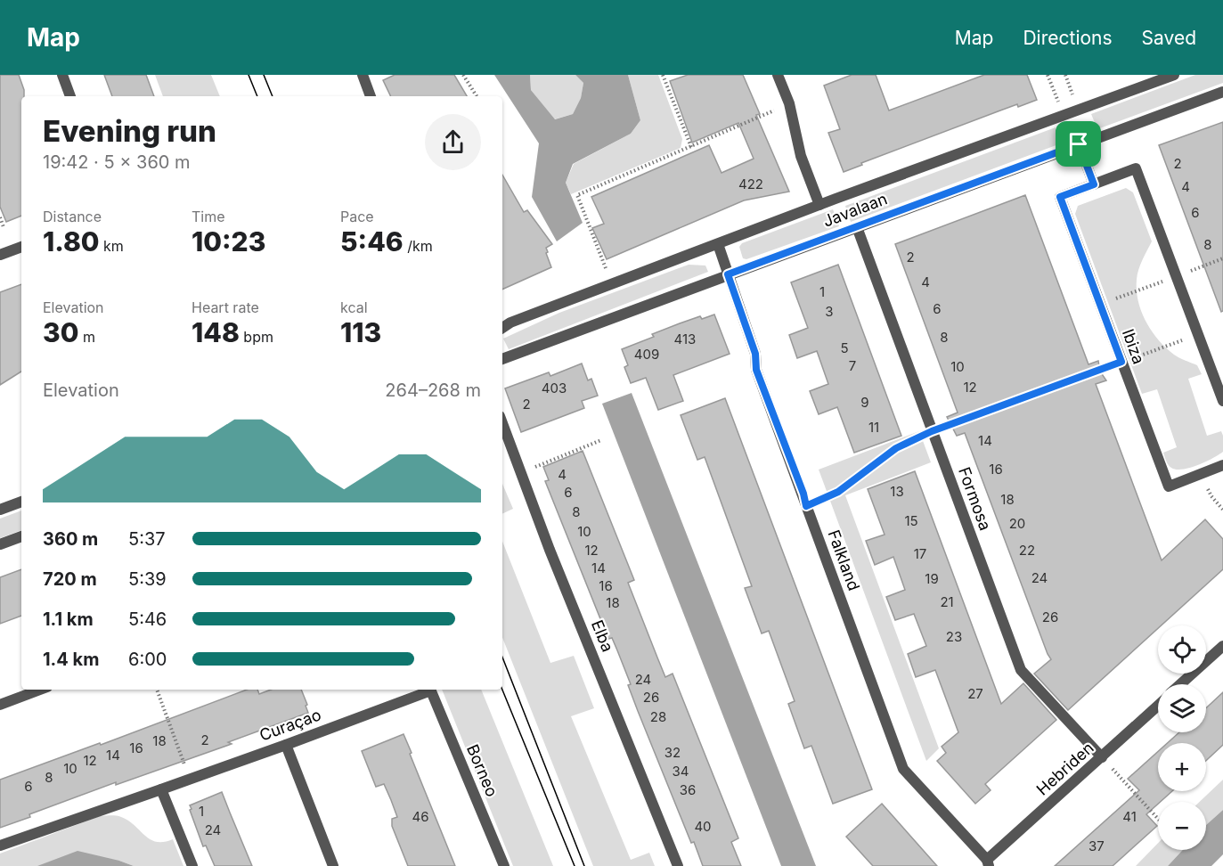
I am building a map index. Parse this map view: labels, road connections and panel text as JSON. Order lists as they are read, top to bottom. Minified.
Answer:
{"streets":{"street":["Javalaan","Ibiza","Formosa","Falkland","Elba","Curaçao","Hebriden","Borneo"]},"crossings":[["Javalaan","Formosa"],["Javalaan","Falkland"],["Formosa","Hebriden"],["Falkland","Hebriden"]],"house_numbers":["2","422","4","6","8","2","4","1","6","3","8","413","5","409","7","10","12","403","9","2","11","14","16","4","13","6","18","8","15","20","10","12","22","17","14","24","19","16","21","18","26","23","24","27","26","28","2","18","16","32","14","12","10","34","8","6","36","1","46","41","40","24","37"],"page":{"header":"Map","nav":["Map","Directions","Saved"],"heading":["Evening run","19:42 · 5 × 360 m"],"stats":[["Distance","1.80 km"],["Time","10:23"],["Pace","5:46 /km"],["Elevation","30 m"],["Heart rate","148 bpm"],["kcal","113"]],"chart":["Elevation","264–268 m"],"list":[{"name":"360 m","note":"5:37"},{"name":"720 m","note":"5:39"},{"name":"1.1 km","note":"5:46"},{"name":"1.4 km","note":"6:00"}],"map_buttons":["+","−"]}}
